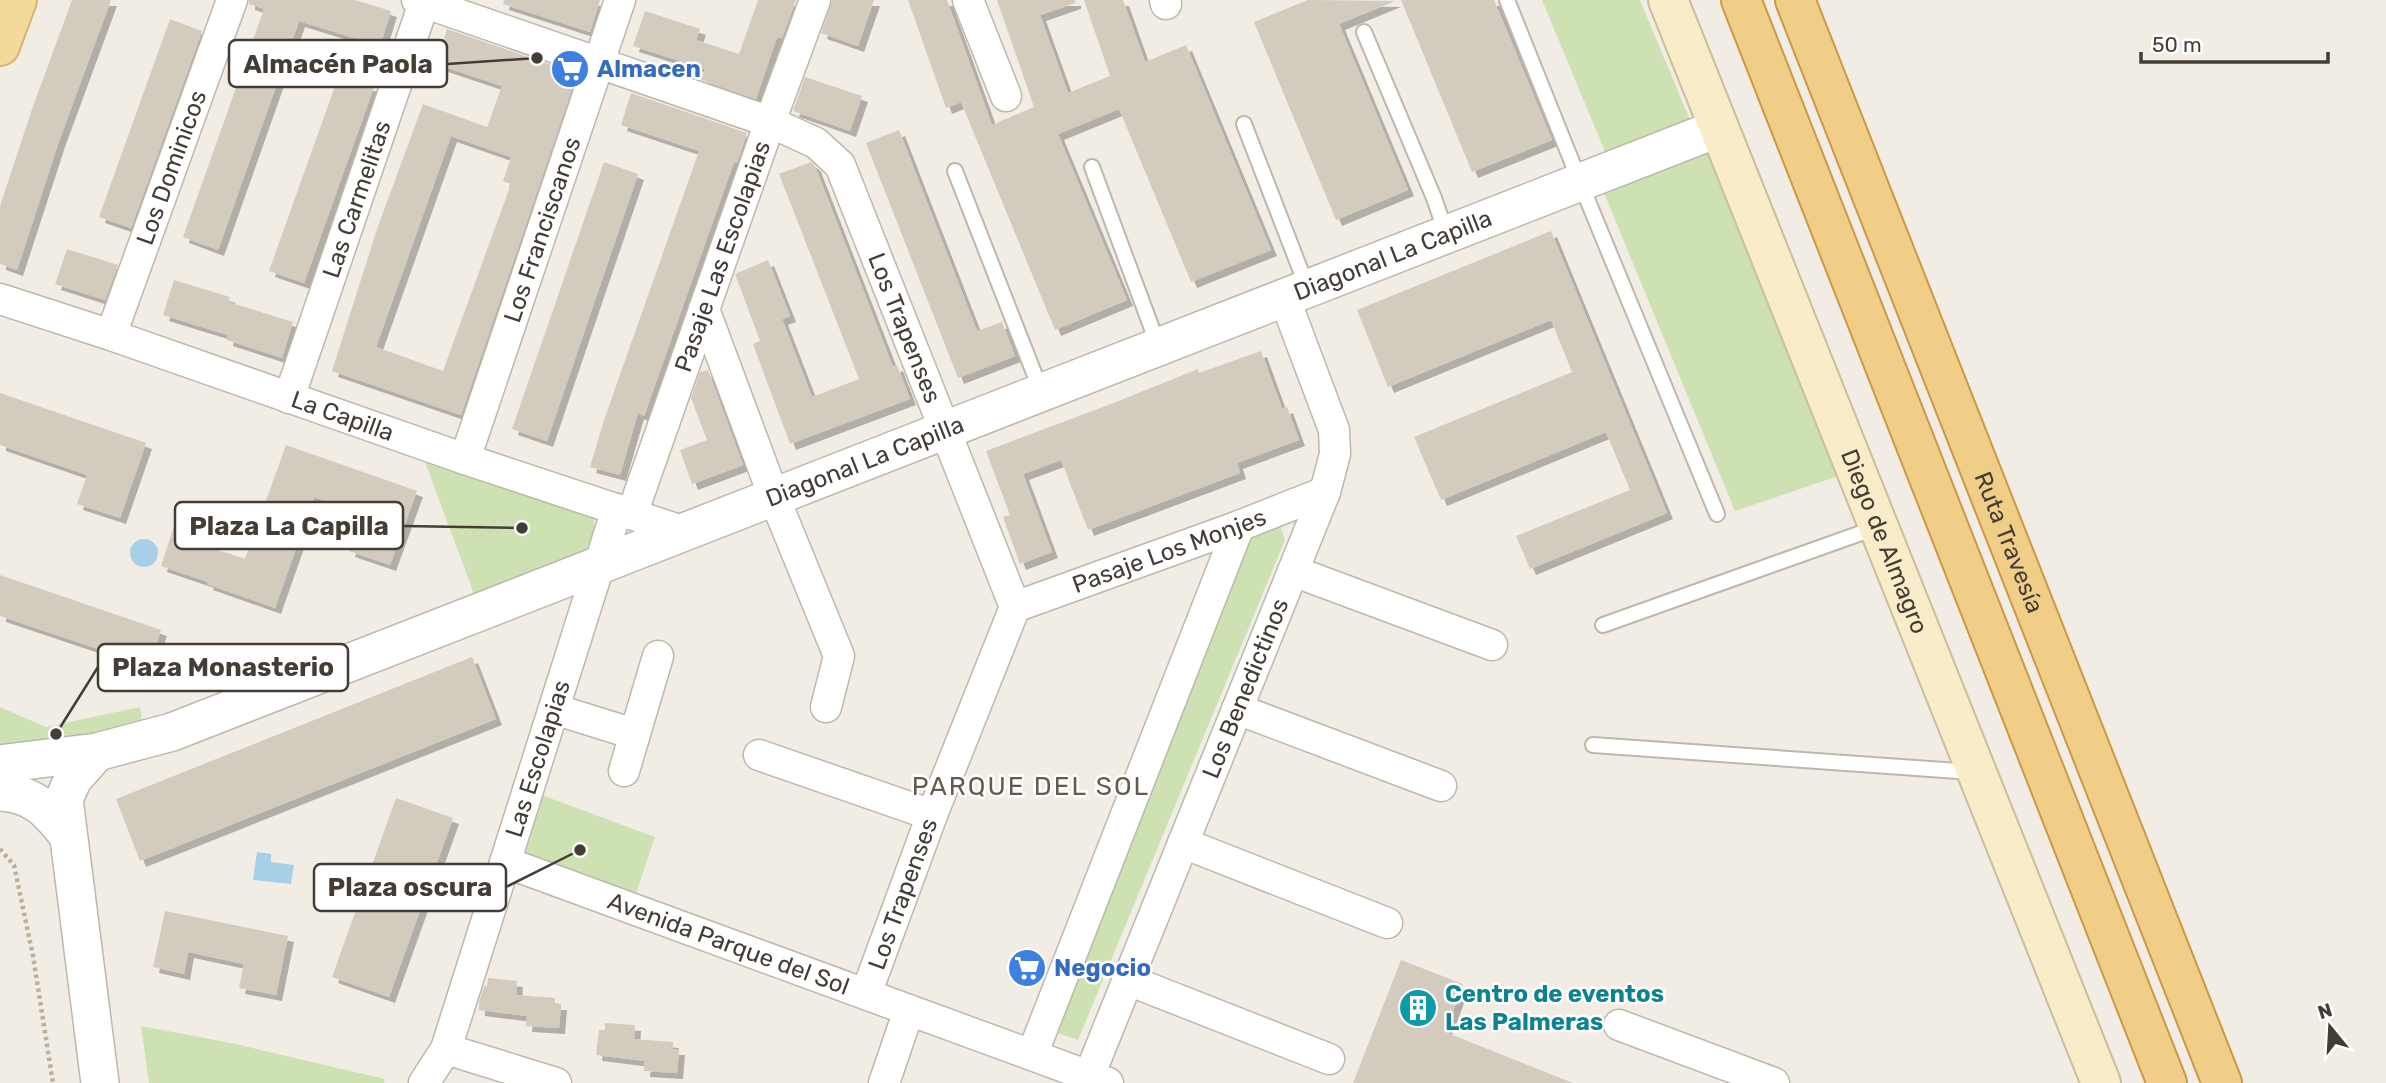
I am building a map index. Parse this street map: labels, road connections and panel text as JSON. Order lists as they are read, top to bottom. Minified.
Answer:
{"streets":{"highway":["Ruta Travesía"],"main road":["Diego de Almagro"],"street":["Los Dominicos","Las Carmelitas","Los Franciscanos","Diagonal La Capilla","Pasaje Las Escolapias","Los Trapenses","La Capilla","Pasaje Los Monjes","Los Benedictinos","Las Escolapias","Avenida Parque del Sol"]},"crossings":[["Los Dominicos","La Capilla"],["Las Carmelitas","Los Trapenses"],["Las Carmelitas","La Capilla"],["Los Franciscanos","Los Trapenses"],["Los Franciscanos","La Capilla"],["Diagonal La Capilla","Los Trapenses"],["Diagonal La Capilla","La Capilla"],["Diagonal La Capilla","Diego de Almagro"],["Diagonal La Capilla","Los Benedictinos"],["Diagonal La Capilla","Las Escolapias"],["Pasaje Las Escolapias","Los Trapenses"],["Pasaje Las Escolapias","La Capilla"],["Pasaje Las Escolapias","Las Escolapias"],["Los Trapenses","Pasaje Los Monjes"],["Los Trapenses","Avenida Parque del Sol"],["La Capilla","Las Escolapias"],["Pasaje Los Monjes","Los Benedictinos"],["Los Benedictinos","Avenida Parque del Sol"],["Las Escolapias","Avenida Parque del Sol"]],"districts":["PARQUE DEL SOL"],"places":{"other":["Almacén Paola","Plaza La Capilla","Plaza Monasterio","Plaza oscura"],"supermarket":["Almacen","Negocio"],"building":["Centro de eventos Las Palmeras"]},"scale_bar":"50 m","north":"top"}
